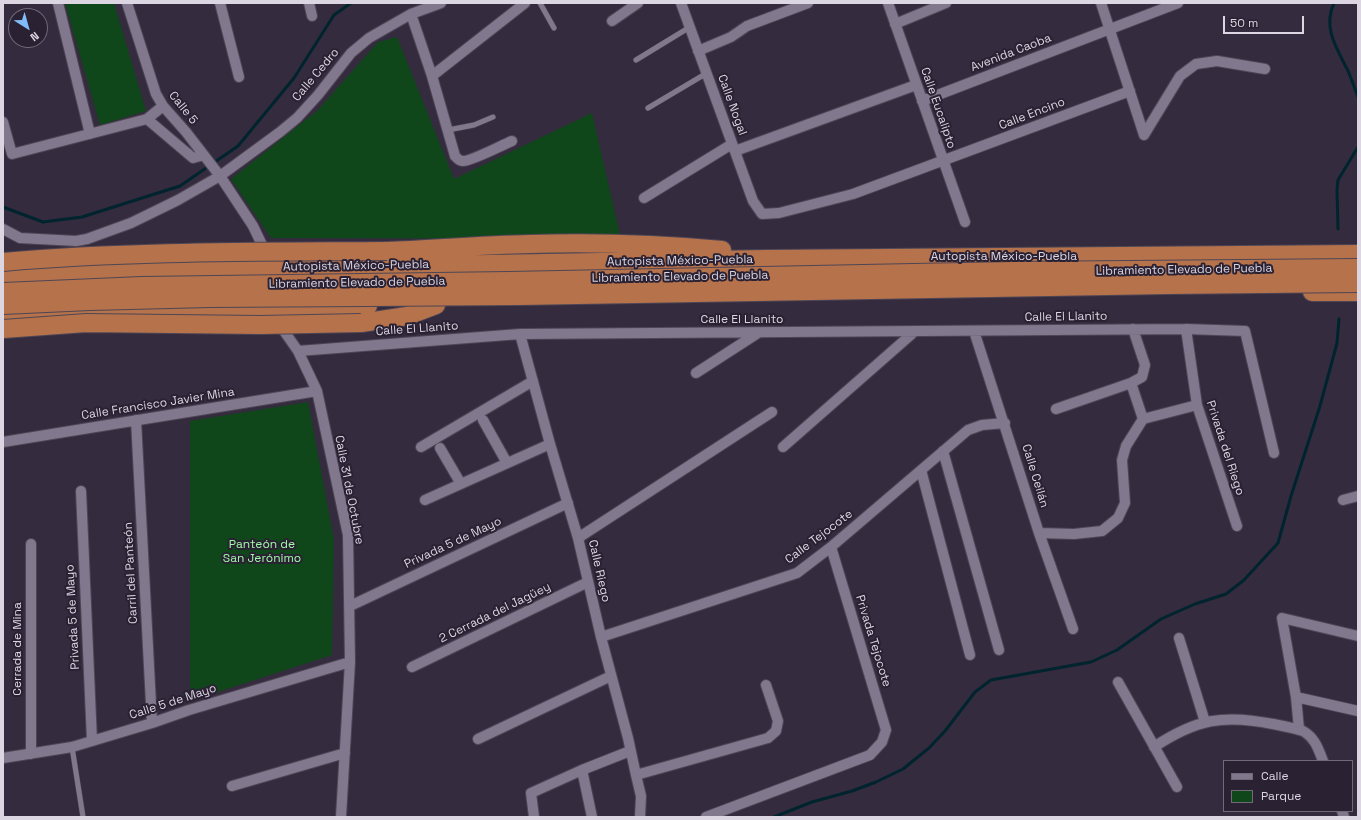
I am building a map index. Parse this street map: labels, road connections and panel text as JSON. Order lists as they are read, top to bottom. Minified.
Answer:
{"streets":{"highway":["Autopista México-Puebla","Libramiento Elevado de Puebla"],"street":["Avenida Caoba","Calle Cedro","Calle Nogal","Calle 5","Calle Eucalipto","Calle Encino","Calle El Llanito","Calle Francisco Javier Mina","Privada del Riego","Calle Ceilán","Calle 31 de Octubre","Calle Tejocote","Privada 5 de Mayo","Calle Riego","Carril del Panteón","2 Cerrada del Jagüey","Privada Tejocote","Cerrada de Mina","Calle 5 de Mayo"]},"crossings":[["Avenida Caoba","Calle Eucalipto"],["Calle Cedro","Calle 5"],["Calle Nogal","Calle Encino"],["Calle Eucalipto","Calle Encino"],["Calle El Llanito","Privada del Riego"],["Calle El Llanito","Calle Ceilán"],["Calle El Llanito","Calle 31 de Octubre"],["Calle El Llanito","Calle Riego"],["Calle Francisco Javier Mina","Calle 31 de Octubre"],["Calle Francisco Javier Mina","Carril del Panteón"],["Calle Ceilán","Calle Tejocote"],["Calle 31 de Octubre","Privada 5 de Mayo"],["Calle 31 de Octubre","Calle 5 de Mayo"],["Calle Tejocote","Calle Riego"],["Calle Tejocote","Privada Tejocote"],["Privada 5 de Mayo","Calle Riego"],["Privada 5 de Mayo","Calle 5 de Mayo"],["Calle Riego","2 Cerrada del Jagüey"],["Carril del Panteón","Calle 5 de Mayo"],["Cerrada de Mina","Calle 5 de Mayo"]],"parks":["Panteón de San Jerónimo"],"legend":["Calle","Parque"],"scale_bar":"50 m","north":"bottom right"}
